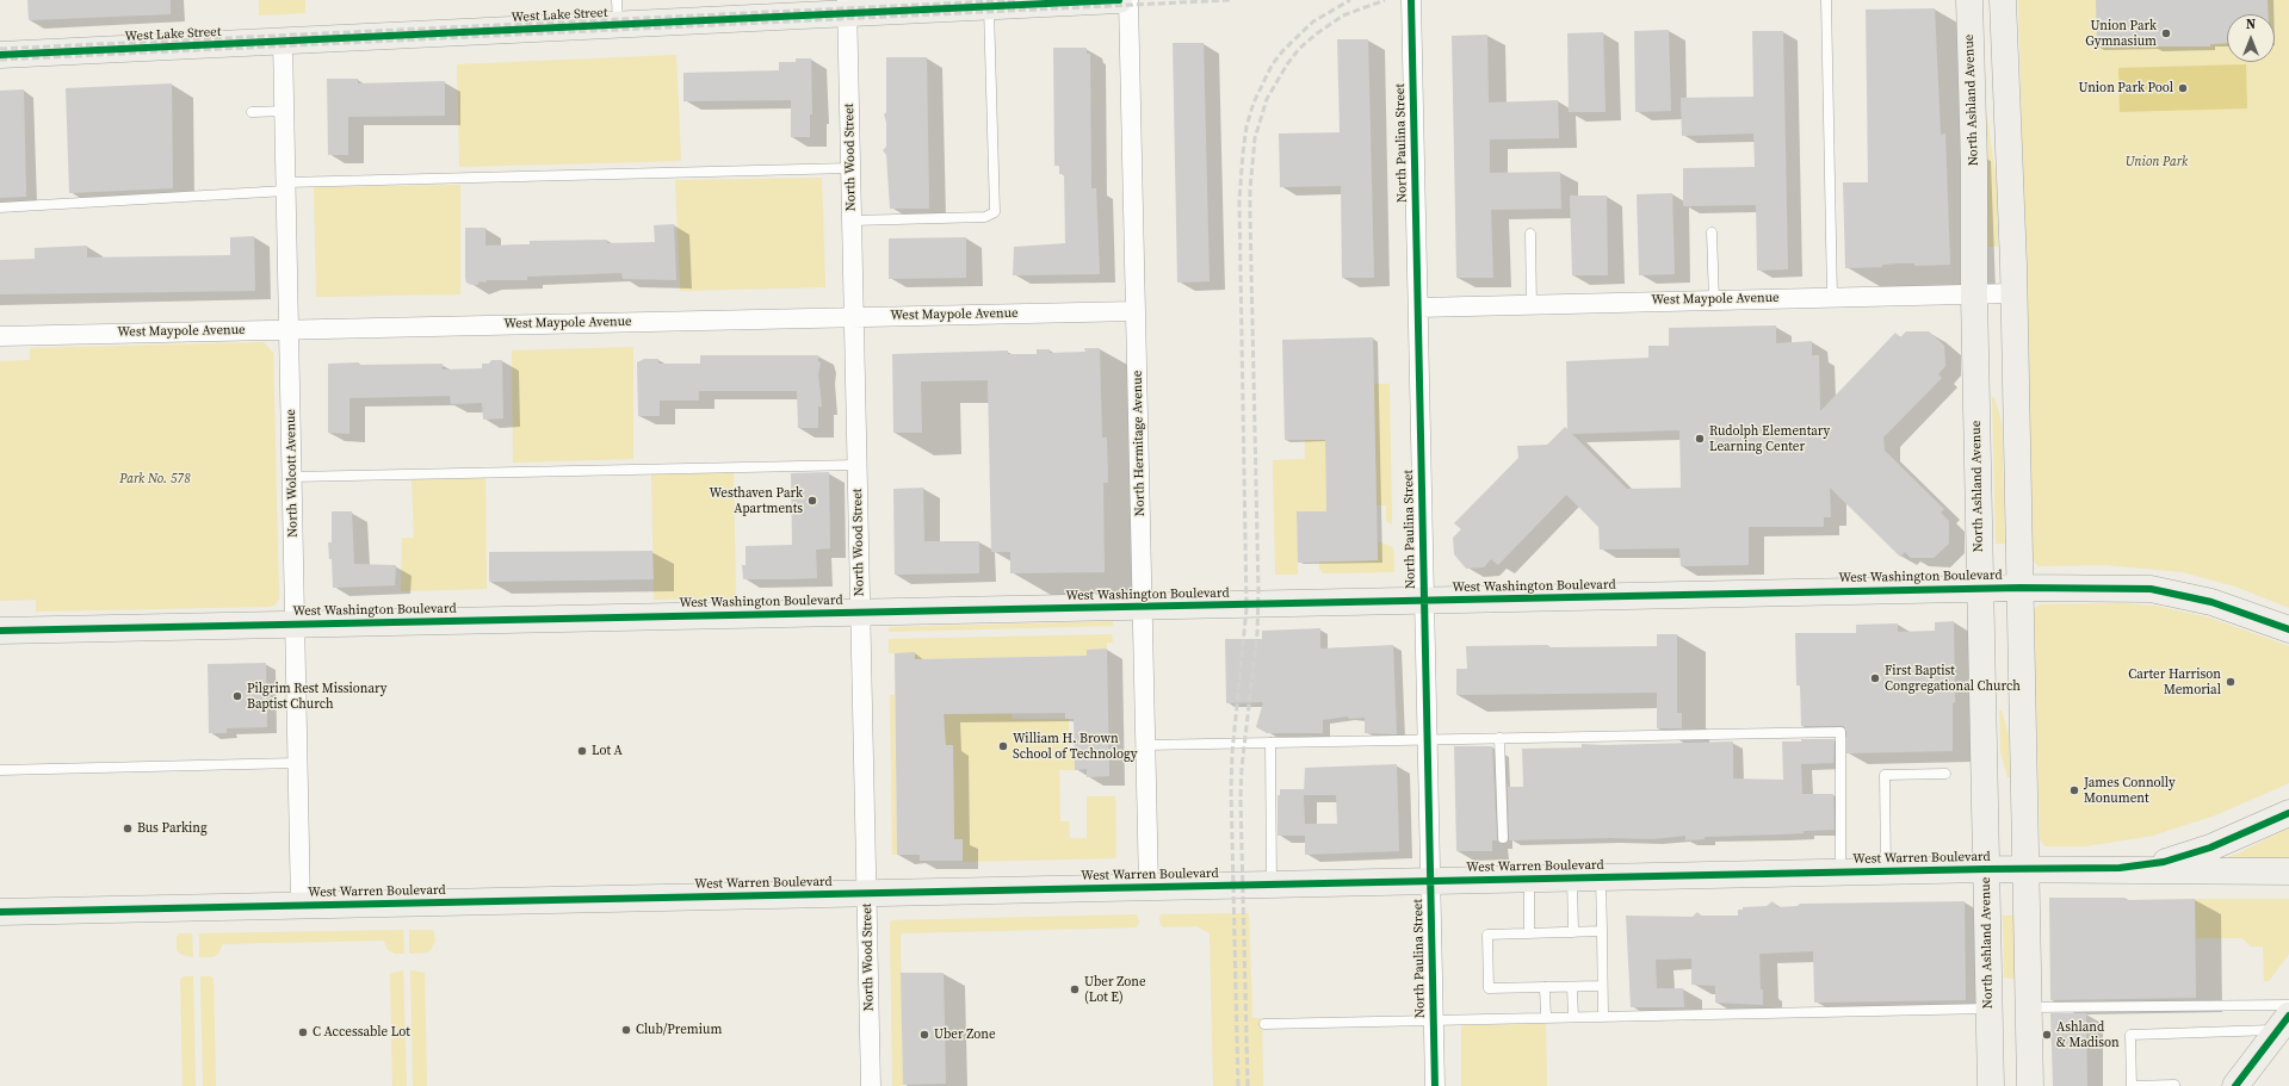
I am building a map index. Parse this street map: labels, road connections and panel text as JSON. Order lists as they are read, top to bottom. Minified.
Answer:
{"streets":{"street":["West Lake Street","North Ashland Avenue","North Paulina Street","North Wood Street","West Maypole Avenue","North Hermitage Avenue","North Wolcott Avenue","West Washington Boulevard","West Warren Boulevard"]},"crossings":[["West Lake Street","North Wood Street"],["West Lake Street","North Wolcott Avenue"],["North Ashland Avenue","West Maypole Avenue"],["North Ashland Avenue","West Washington Boulevard"],["North Ashland Avenue","West Warren Boulevard"],["North Paulina Street","West Maypole Avenue"],["North Paulina Street","West Washington Boulevard"],["North Paulina Street","West Warren Boulevard"],["North Wood Street","West Maypole Avenue"],["North Wood Street","West Washington Boulevard"],["North Wood Street","West Warren Boulevard"],["West Maypole Avenue","North Hermitage Avenue"],["West Maypole Avenue","North Wolcott Avenue"],["North Hermitage Avenue","West Washington Boulevard"],["North Hermitage Avenue","West Warren Boulevard"],["North Wolcott Avenue","West Washington Boulevard"],["North Wolcott Avenue","West Warren Boulevard"]],"parks":["Union Park","Park No. 578"],"places":["Union Park Gymnasium","Union Park Pool","Rudolph Elementary Learning Center","Westhaven Park Apartments","First Baptist Congregational Church","Carter Harrison Memorial","Pilgrim Rest Missionary Baptist Church","William H. Brown School of Technology","Lot A","James Connolly Monument","Bus Parking","Uber Zone (Lot E)","Club/Premium","C Accessable Lot","Uber Zone","Ashland & Madison"],"north":"top"}
